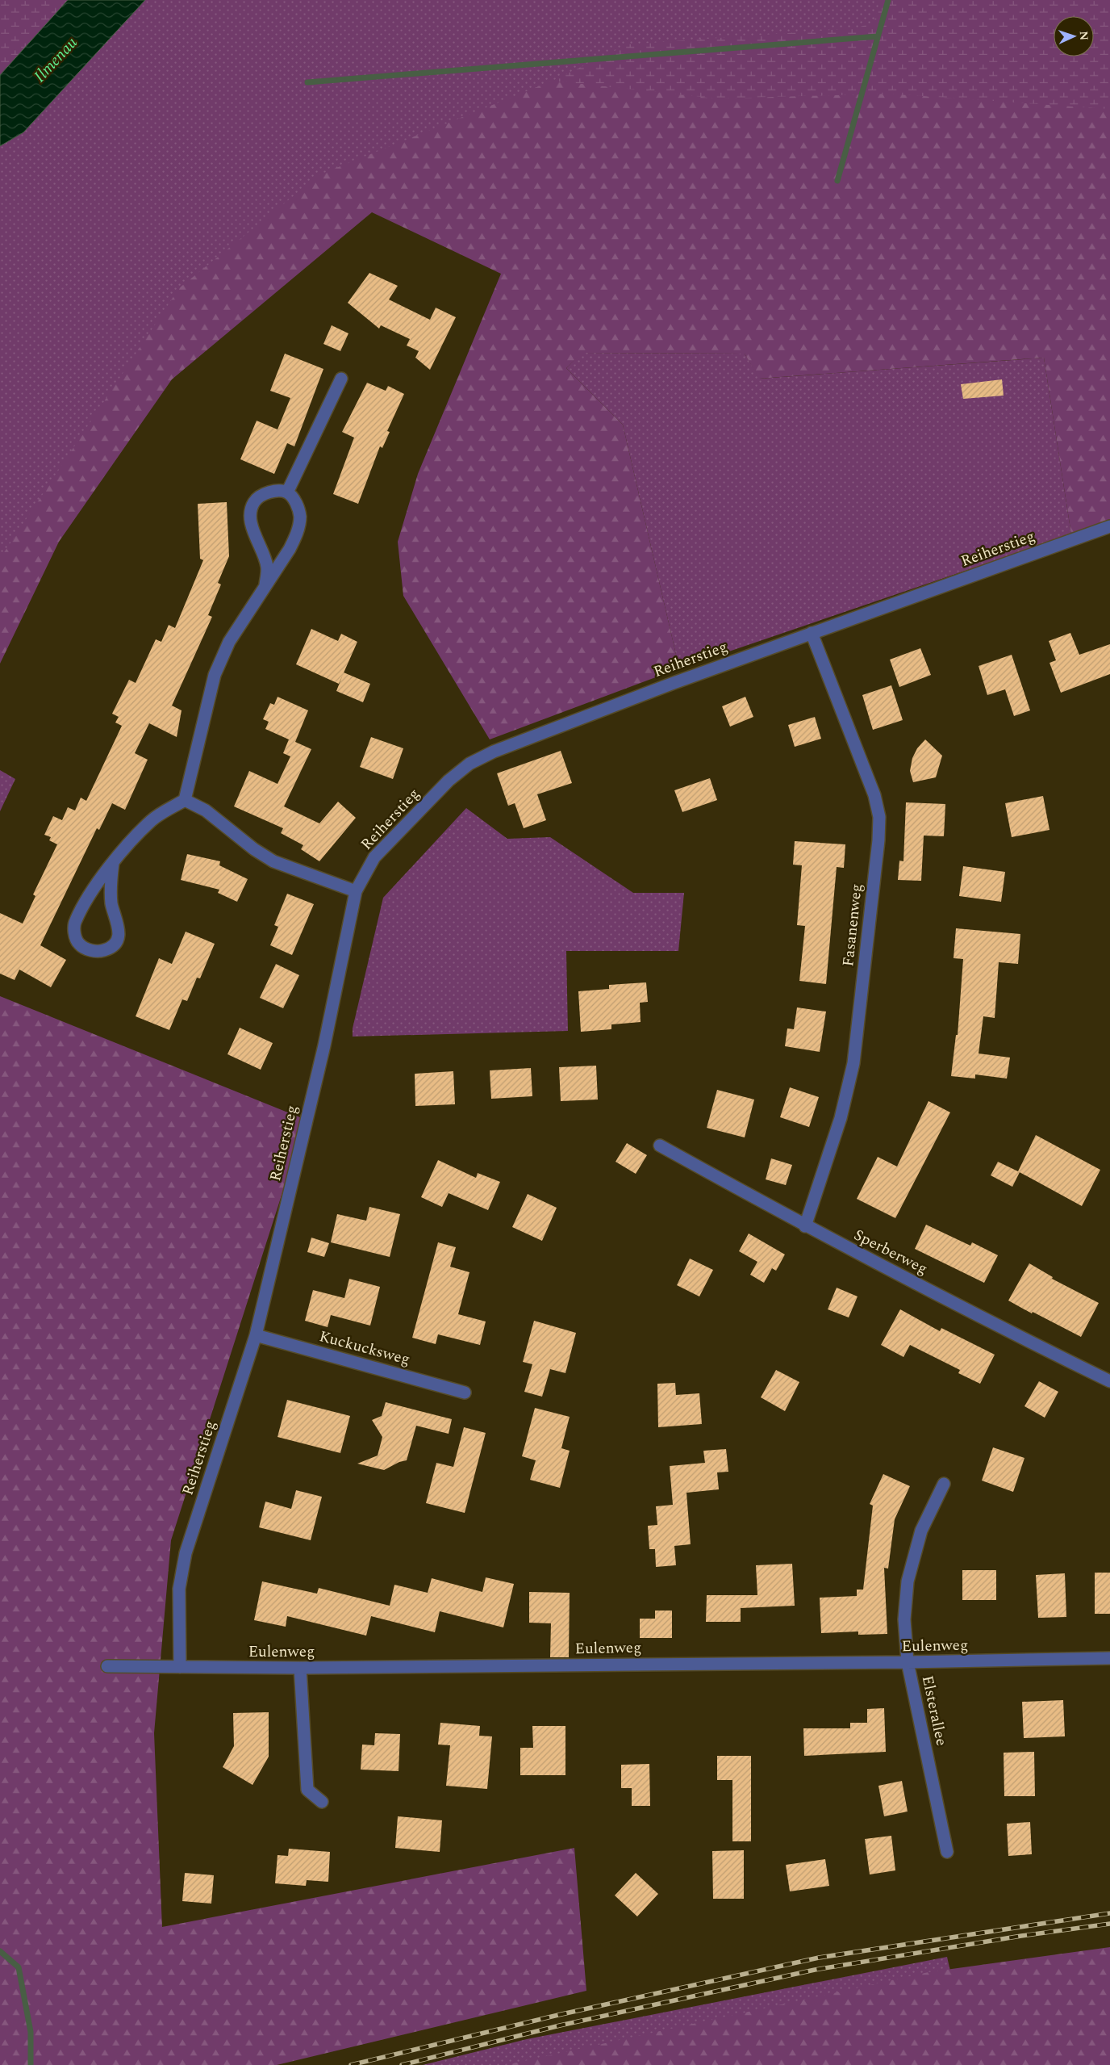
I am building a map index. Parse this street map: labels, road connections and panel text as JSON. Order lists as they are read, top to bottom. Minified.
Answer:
{"streets":{"street":["Reiherstieg","Fasanenweg","Sperberweg","Kuckucksweg","Eulenweg","Elsterallee"]},"crossings":[["Reiherstieg","Fasanenweg"],["Reiherstieg","Kuckucksweg"],["Reiherstieg","Eulenweg"],["Fasanenweg","Sperberweg"],["Eulenweg","Elsterallee"]],"water":["Ilmenau"],"north":"right"}
